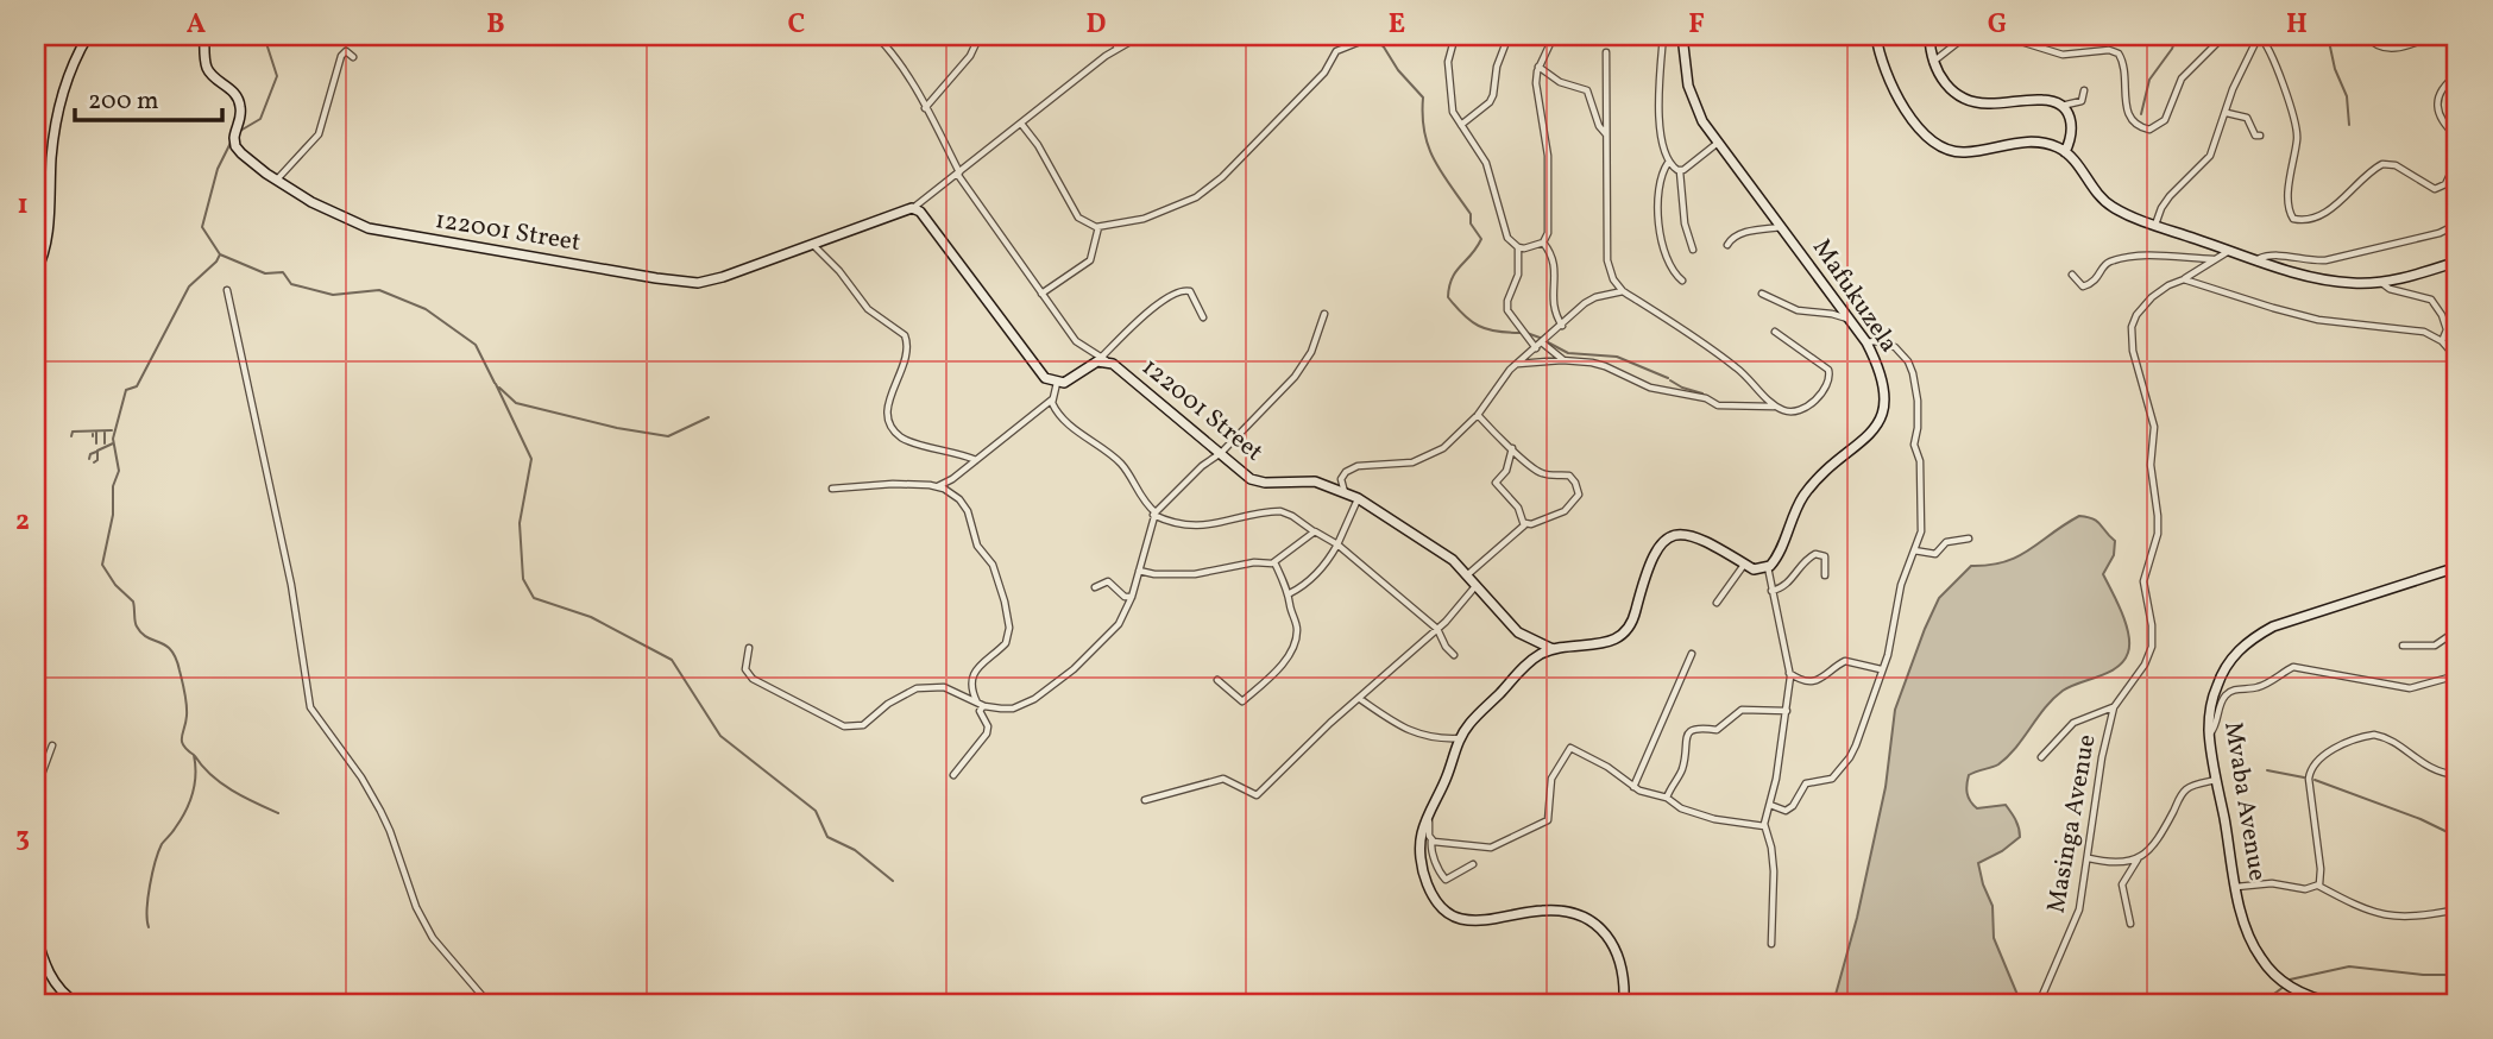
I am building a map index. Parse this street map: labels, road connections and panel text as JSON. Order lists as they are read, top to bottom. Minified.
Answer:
{"streets":{"street":["122001 Street","Mafukuzela","Mvaba Avenue","Masinga Avenue"]},"scale_bar":"200 m","grid":{"columns":["A","B","C","D","E","F","G","H"],"rows":["1","2","3"]}}
